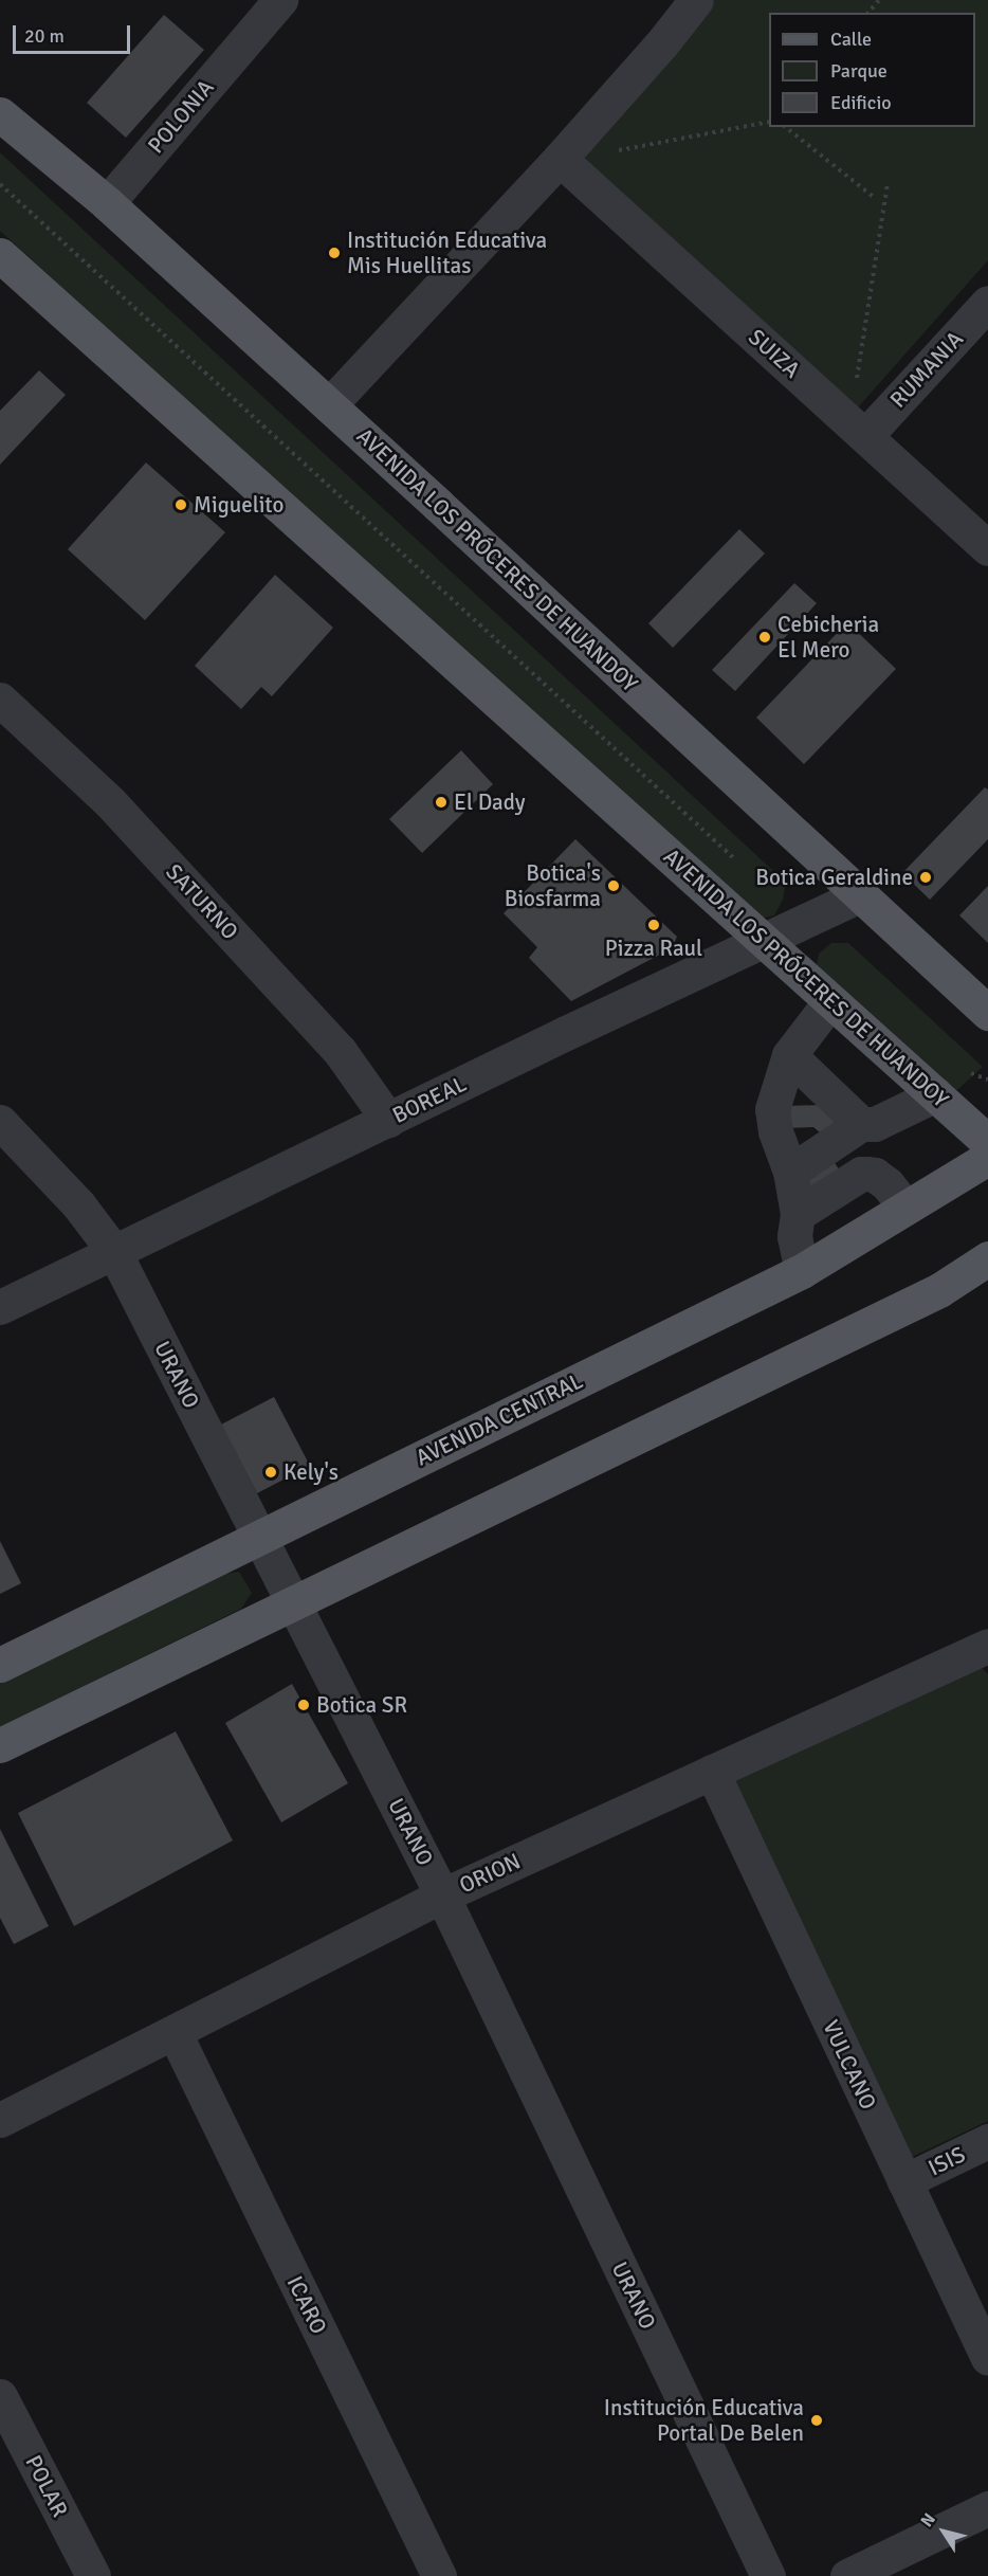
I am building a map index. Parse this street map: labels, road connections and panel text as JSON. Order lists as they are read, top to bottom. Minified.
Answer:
{"streets":{"main road":["AVENIDA LOS PRÓCERES DE HUANDOY","AVENIDA CENTRAL"],"street":["POLONIA","SUIZA","RUMANIA","SATURNO","BOREAL","URANO","ORION","VULCANO","ISIS","ICARO","POLAR"]},"crossings":[["POLONIA","AVENIDA LOS PRÓCERES DE HUANDOY"],["SUIZA","RUMANIA"],["AVENIDA LOS PRÓCERES DE HUANDOY","BOREAL"],["SATURNO","BOREAL"],["BOREAL","URANO"],["URANO","AVENIDA CENTRAL"],["URANO","ORION"],["ORION","VULCANO"],["ORION","ICARO"],["VULCANO","ISIS"]],"places":["Institución Educativa Mis Huellitas","Miguelito","Cebicheria El Mero","El Dady","Botica Geraldine","Botica's Biosfarma","Pizza Raul","Kely's","Botica SR","Institución Educativa Portal De Belen"],"legend":["Calle","Parque","Edificio"],"scale_bar":"20 m","north":"top left"}
